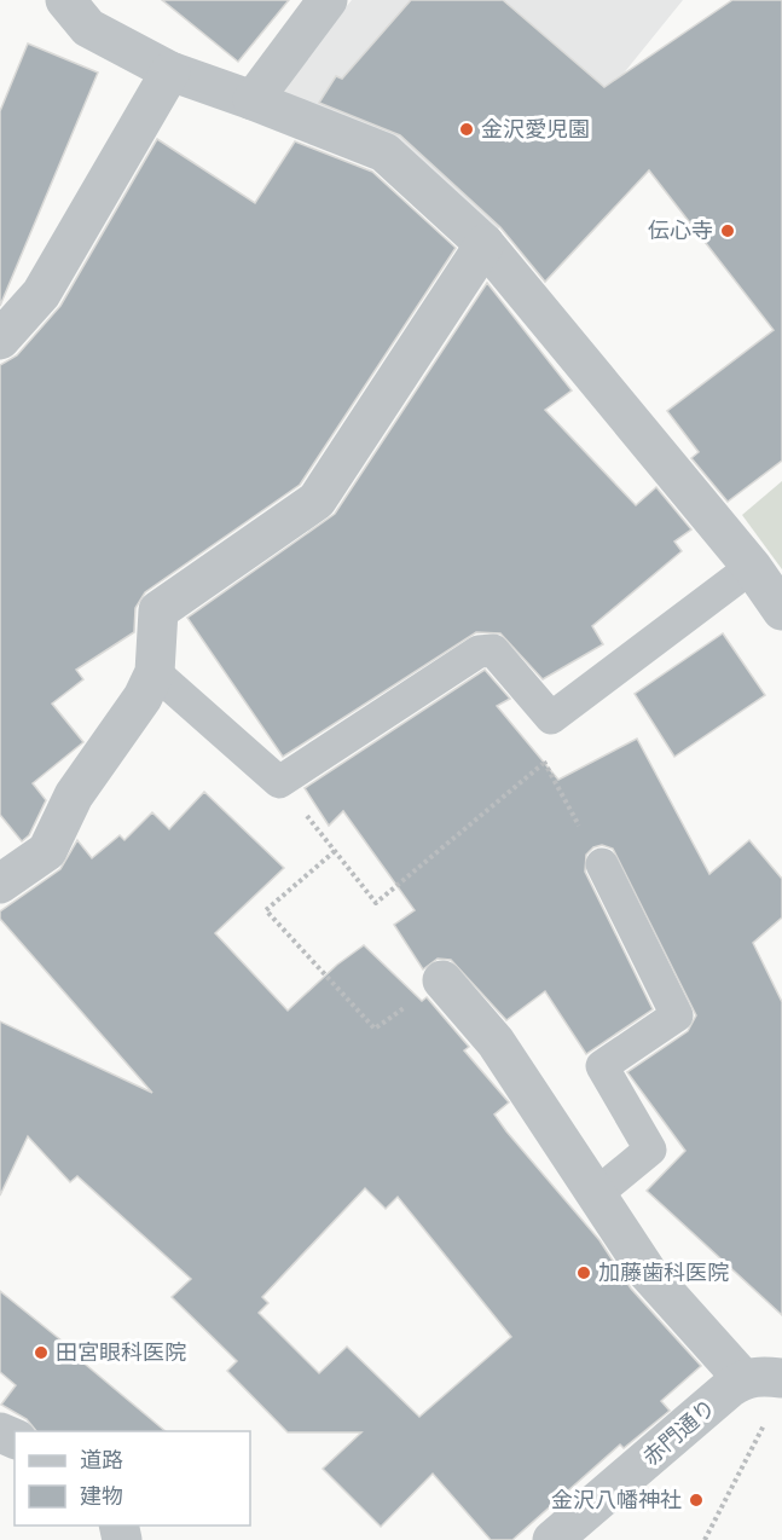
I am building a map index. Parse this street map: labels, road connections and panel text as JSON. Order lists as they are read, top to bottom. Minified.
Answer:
{"streets":{"street":["赤門通り"]},"places":["金沢愛児園","伝心寺","加藤歯科医院","田宮眼科医院","金沢八幡神社"],"legend":["道路","建物"]}
